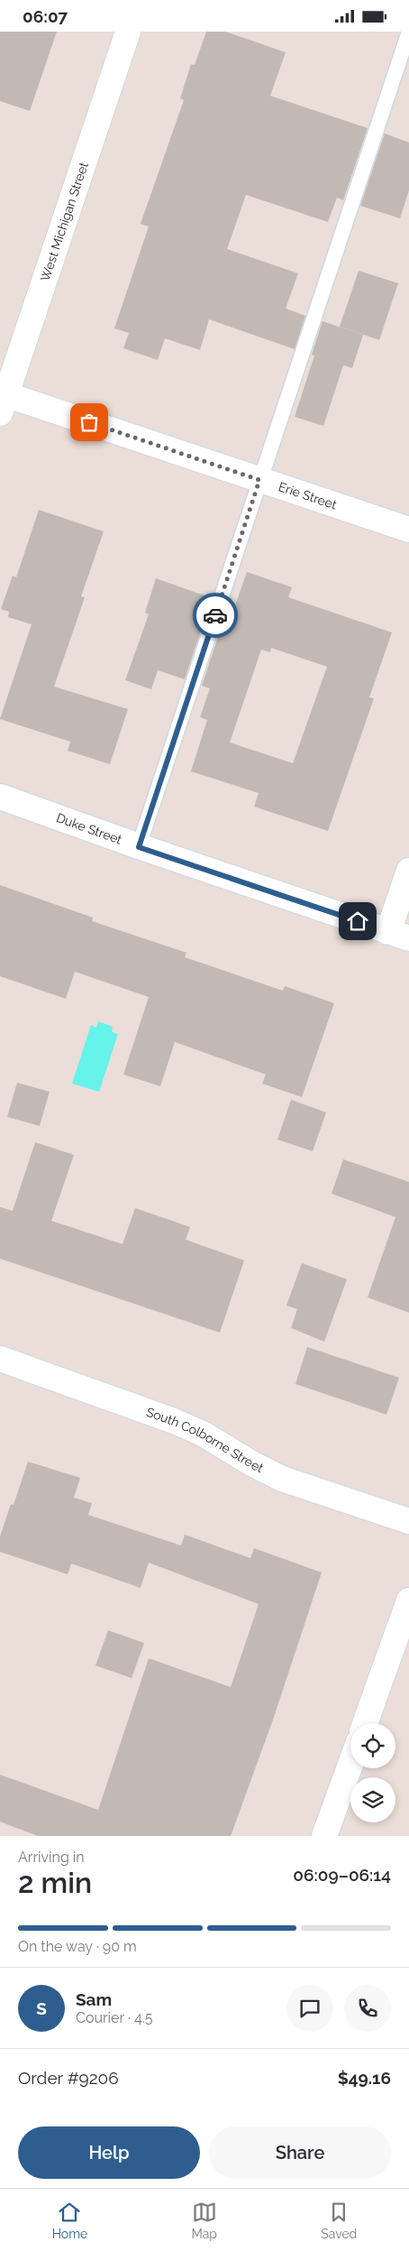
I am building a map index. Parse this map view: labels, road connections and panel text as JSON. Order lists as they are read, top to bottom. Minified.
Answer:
{"streets":{"street":["West Michigan Street","Erie Street","Duke Street","South Colborne Street"]},"crossings":[["West Michigan Street","Erie Street"]],"page":{"status":"06:07","heading":["2 min","Arriving in","06:09–06:14"],"panel":["Sam","Courier · 4.5","Order #9206","$49.16"],"bar":"On the way · 90 m","round":"S","buttons":["Help","Share"],"tabs":["Home","Map","Saved"]}}
